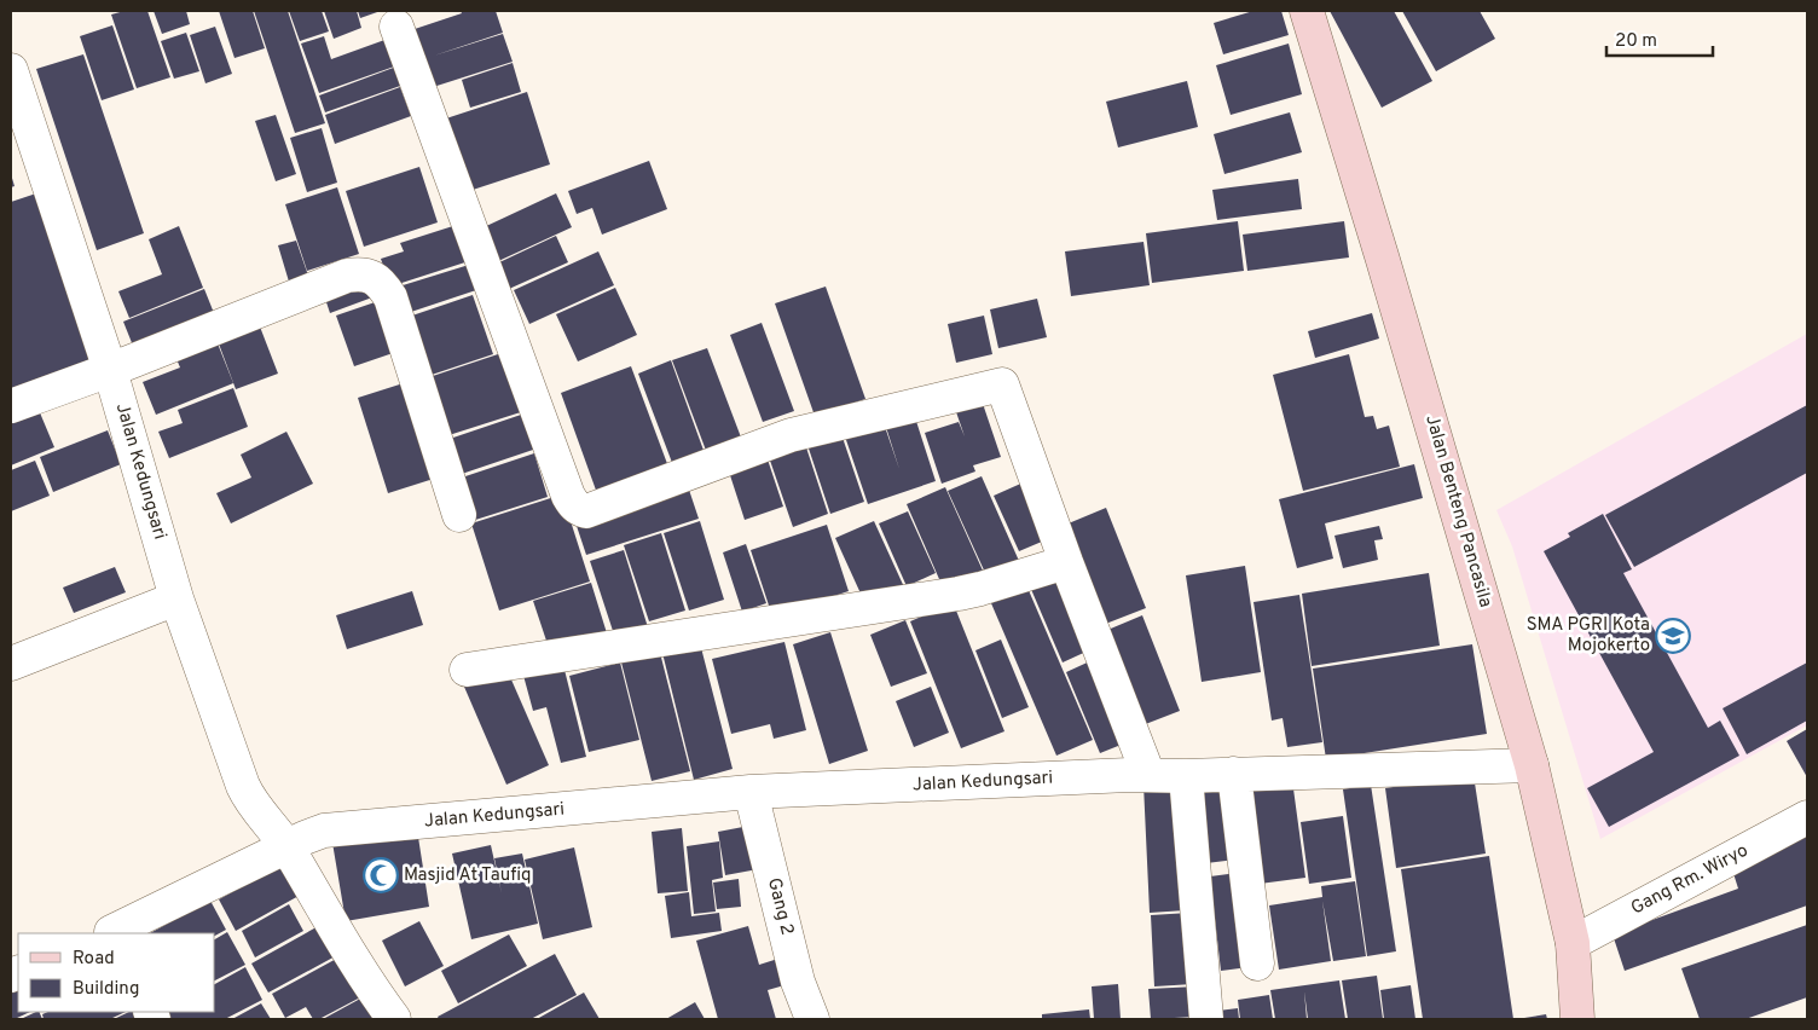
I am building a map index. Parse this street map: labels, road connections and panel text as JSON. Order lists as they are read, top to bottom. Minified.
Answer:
{"streets":{"street":["Jalan Kedungsari","Jalan Benteng Pancasila","Gang Rm. Wiryo","Gang 2"]},"crossings":[["Jalan Kedungsari","Jalan Benteng Pancasila"],["Jalan Kedungsari","Gang 2"],["Jalan Benteng Pancasila","Gang Rm. Wiryo"]],"places":{"school or university":["SMA PGRI Kota Mojokerto"],"mosque":["Masjid At Taufiq"]},"legend":["Road","Building"],"scale_bar":"20 m"}
